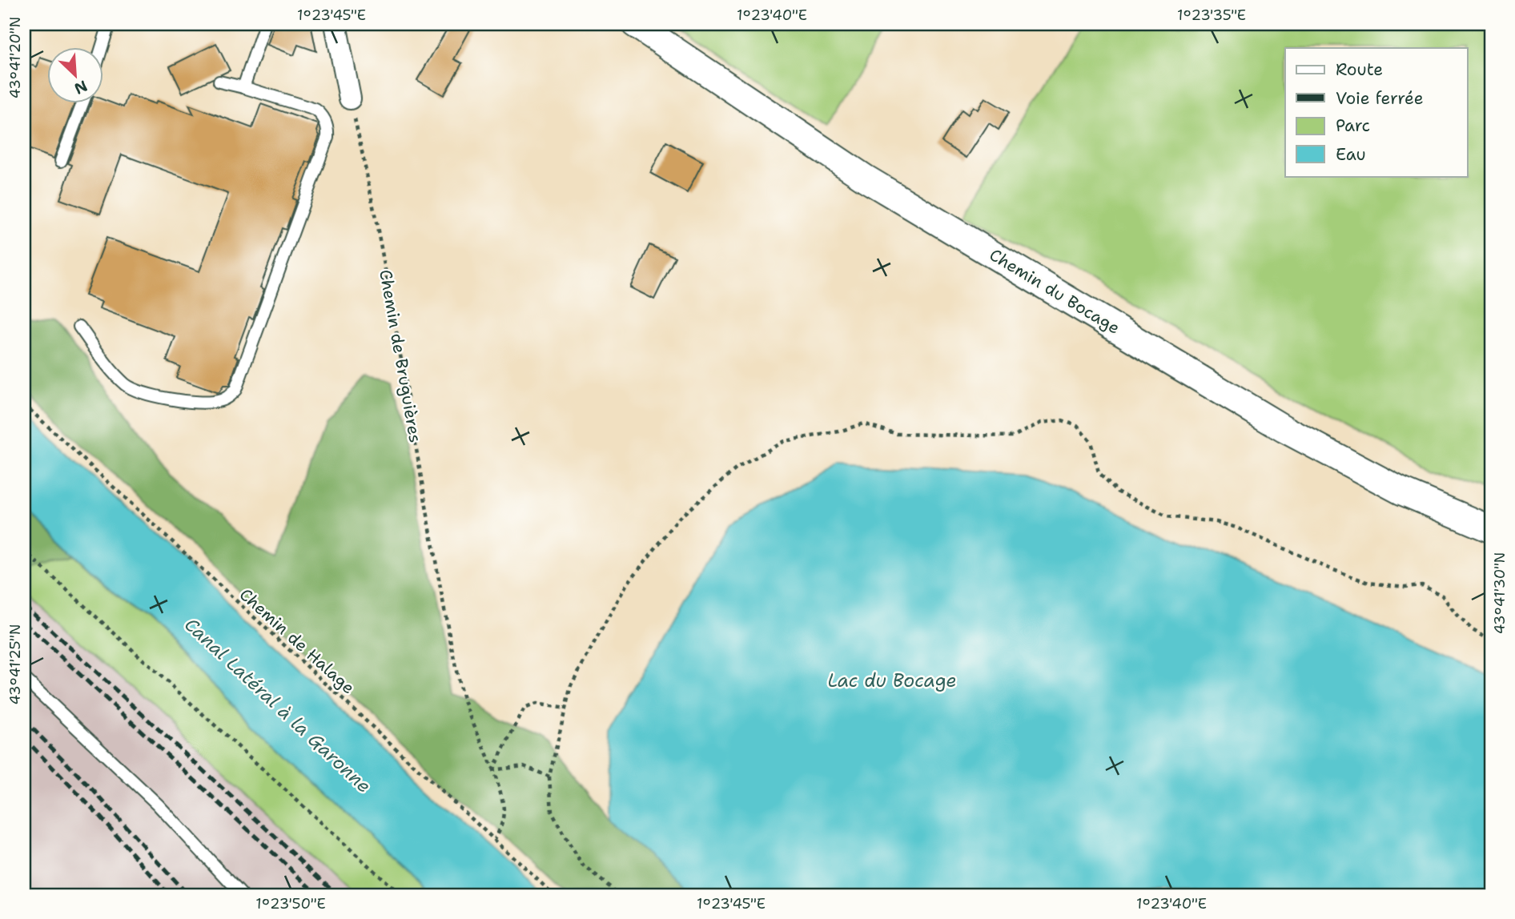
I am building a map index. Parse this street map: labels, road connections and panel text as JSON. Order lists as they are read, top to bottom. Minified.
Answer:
{"streets":{"street":["Chemin du Bocage"],"path":["Chemin de Bruguières","Chemin de Halage"]},"crossings":[["Chemin de Bruguières","Chemin de Halage"]],"water":["Lac du Bocage","Canal Latéral à la Garonne"],"legend":["Route","Voie ferrée","Parc","Eau"],"north":"bottom right","coordinates":["1°23'45\"E","1°23'40\"E","1°23'35\"E","43°41'20\"N","43°41'30\"N","43°41'25\"N","1°23'50\"E"]}
